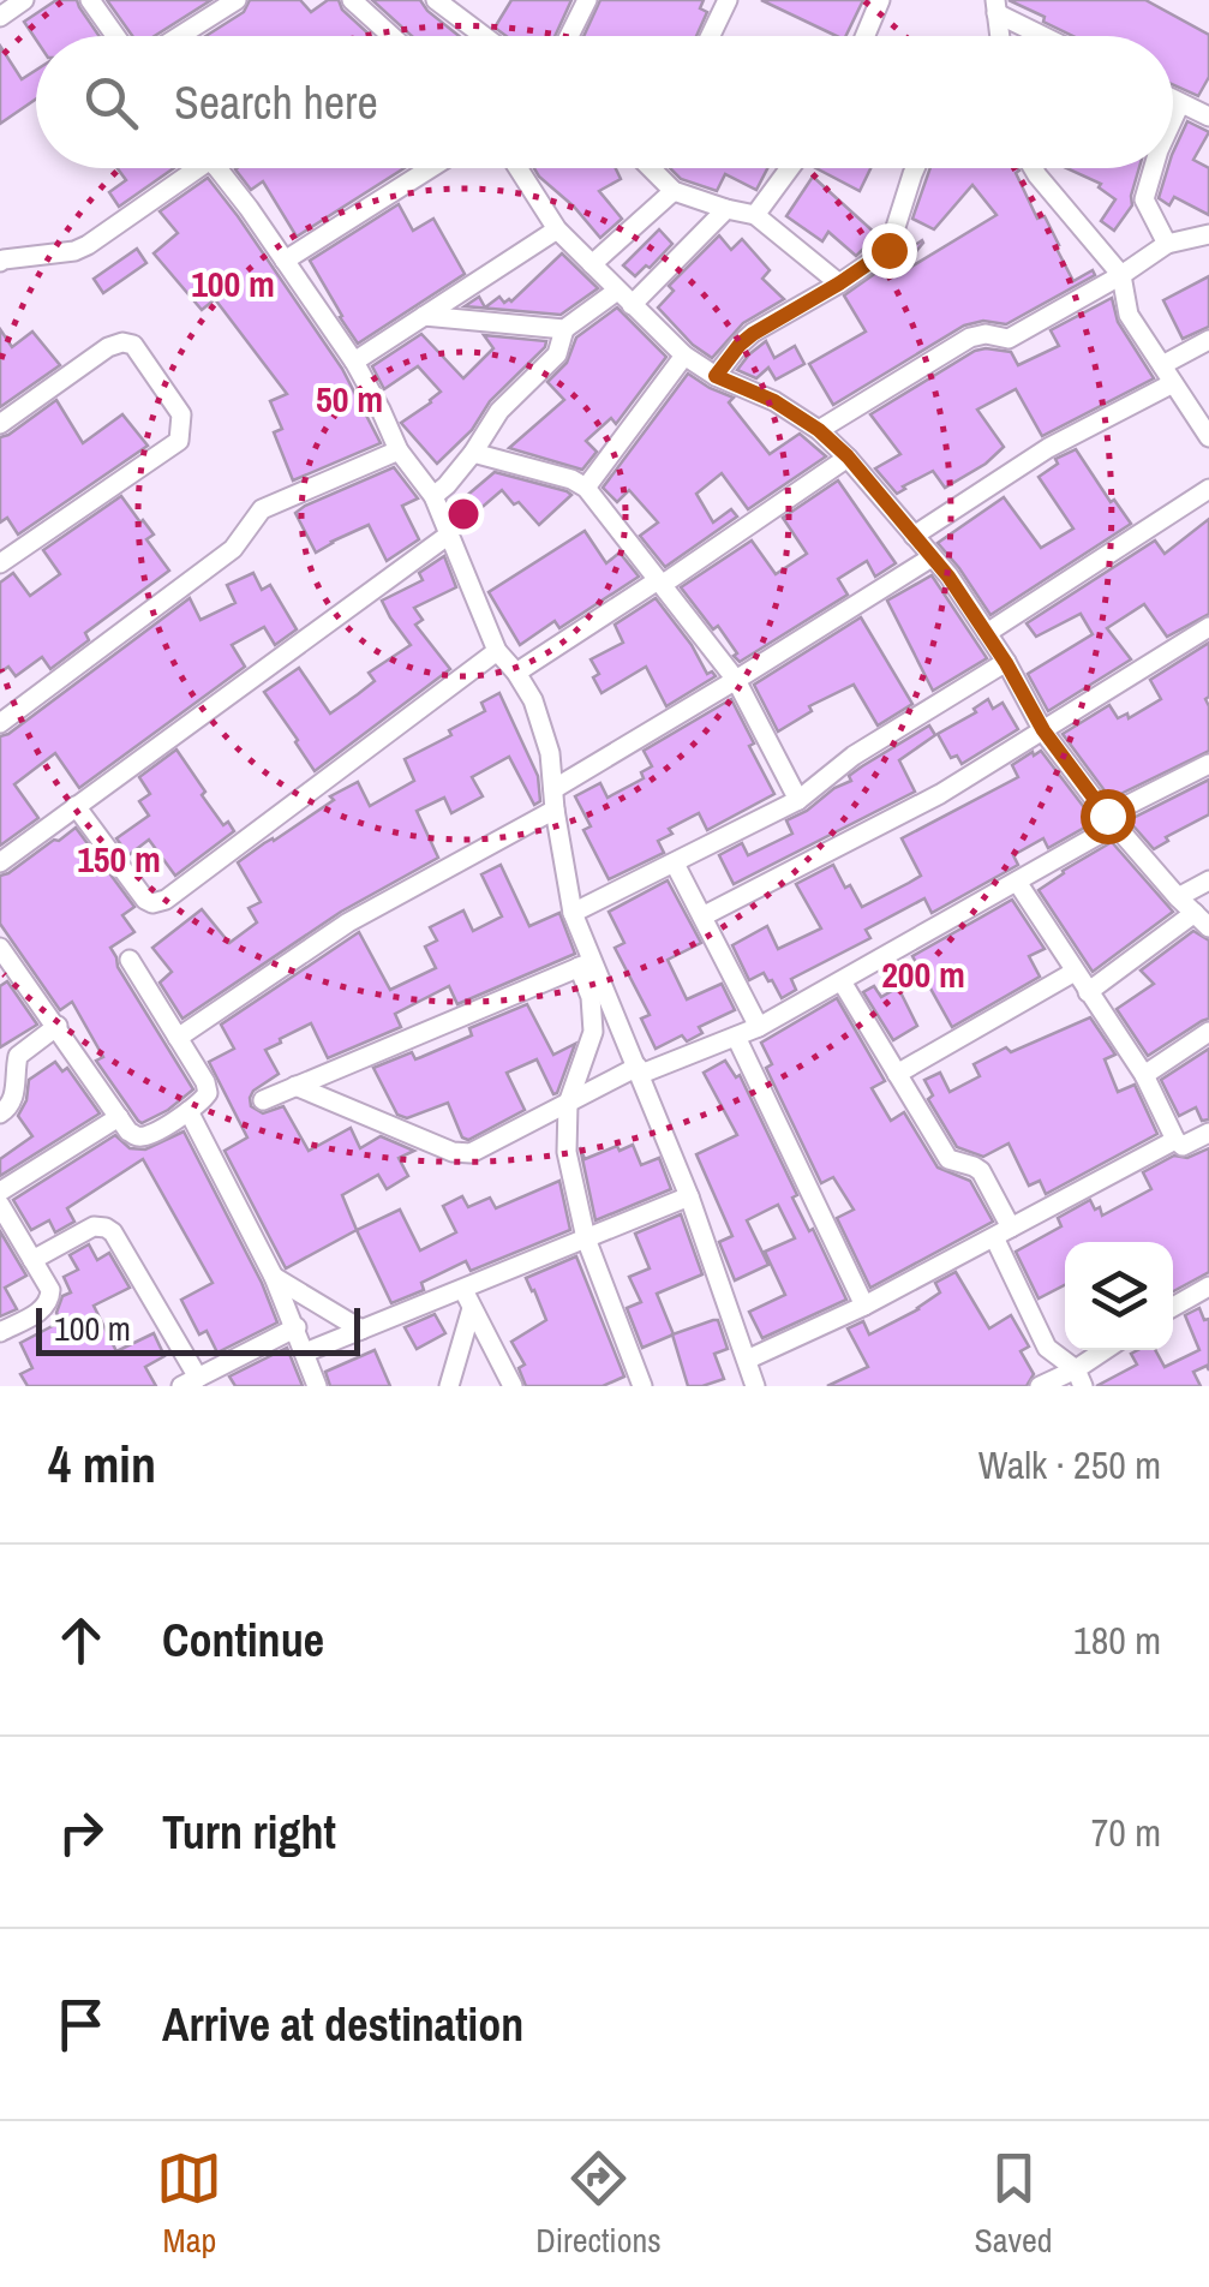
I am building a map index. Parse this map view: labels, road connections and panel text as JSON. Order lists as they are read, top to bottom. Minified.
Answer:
{"scale_bar":"100 m","page":{"search":"Search here","scale":"100 m","heading":["4 min","Walk · 250 m"],"list":[["Continue","180 m"],["Turn right","70 m"],"Arrive at destination"],"nav":["Map","Directions","Saved"]},"rings":["100 m","50 m","150 m","200 m"]}
